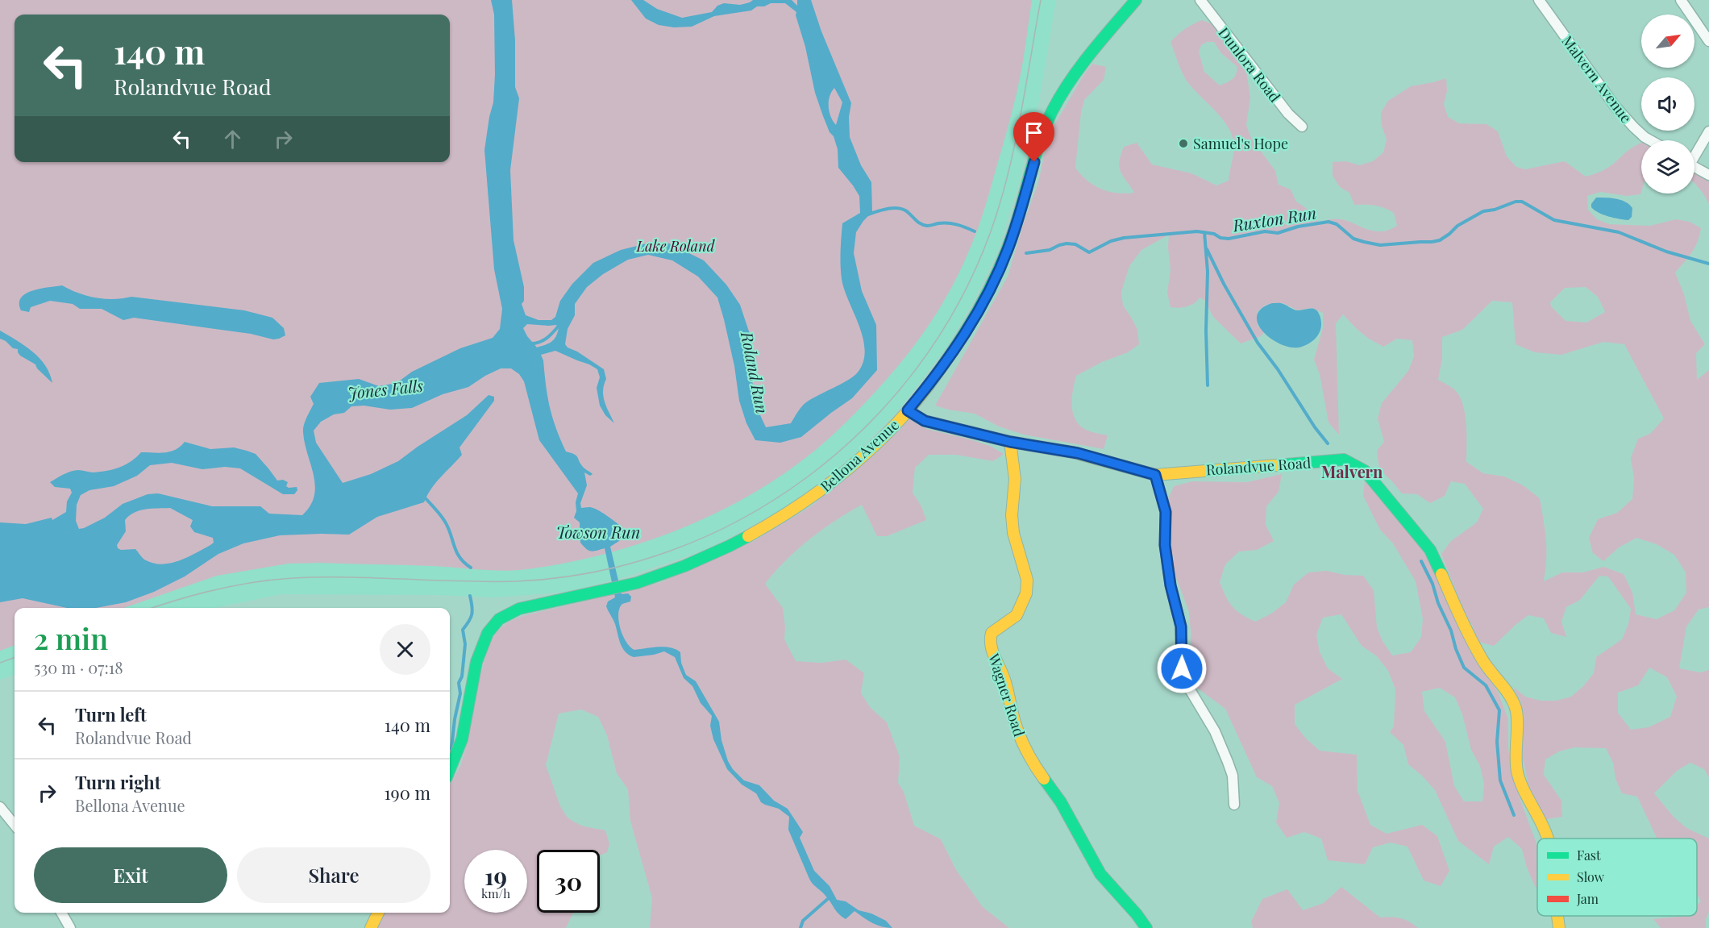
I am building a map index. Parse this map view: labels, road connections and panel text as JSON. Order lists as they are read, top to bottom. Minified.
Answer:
{"streets":{"street":["Dunlora Road","Malvern Avenue","Bellona Avenue","Rolandvue Road","Wagner Road"]},"crossings":[["Bellona Avenue","Rolandvue Road"],["Rolandvue Road","Wagner Road"]],"districts":["Malvern"],"water":["Ruxton Run","Roland Run","Jones Falls","Towson Run"],"parks":["Lake Roland"],"places":["Samuel's Hope"],"legend":["Fast","Slow","Jam"],"north":"top right","page":{"turn":["140 m","Rolandvue Road"],"heading":["2 min","530 m · 07:18"],"list":[{"name":"Turn left","note":"Rolandvue Road","value":"140 m"},{"name":"Turn right","note":"Bellona Avenue","value":"190 m"}],"buttons":["Exit","Share"],"speed":"19 km/h","limit":"30"}}
